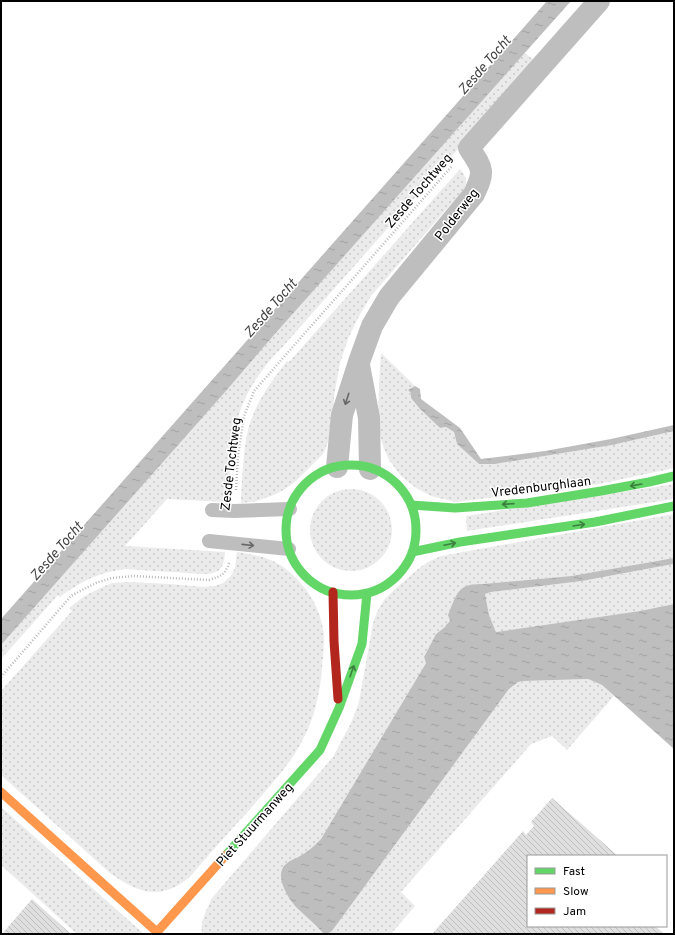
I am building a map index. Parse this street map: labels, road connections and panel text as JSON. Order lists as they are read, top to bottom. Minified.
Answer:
{"streets":{"street":["Polderweg","Vredenburghlaan","Piet Stuurmanweg"],"path":["Zesde Tochtweg"]},"crossings":[["Zesde Tochtweg","Polderweg"],["Polderweg","Vredenburghlaan"],["Polderweg","Piet Stuurmanweg"],["Vredenburghlaan","Piet Stuurmanweg"]],"water":["Zesde Tocht"],"legend":["Fast","Slow","Jam"]}
